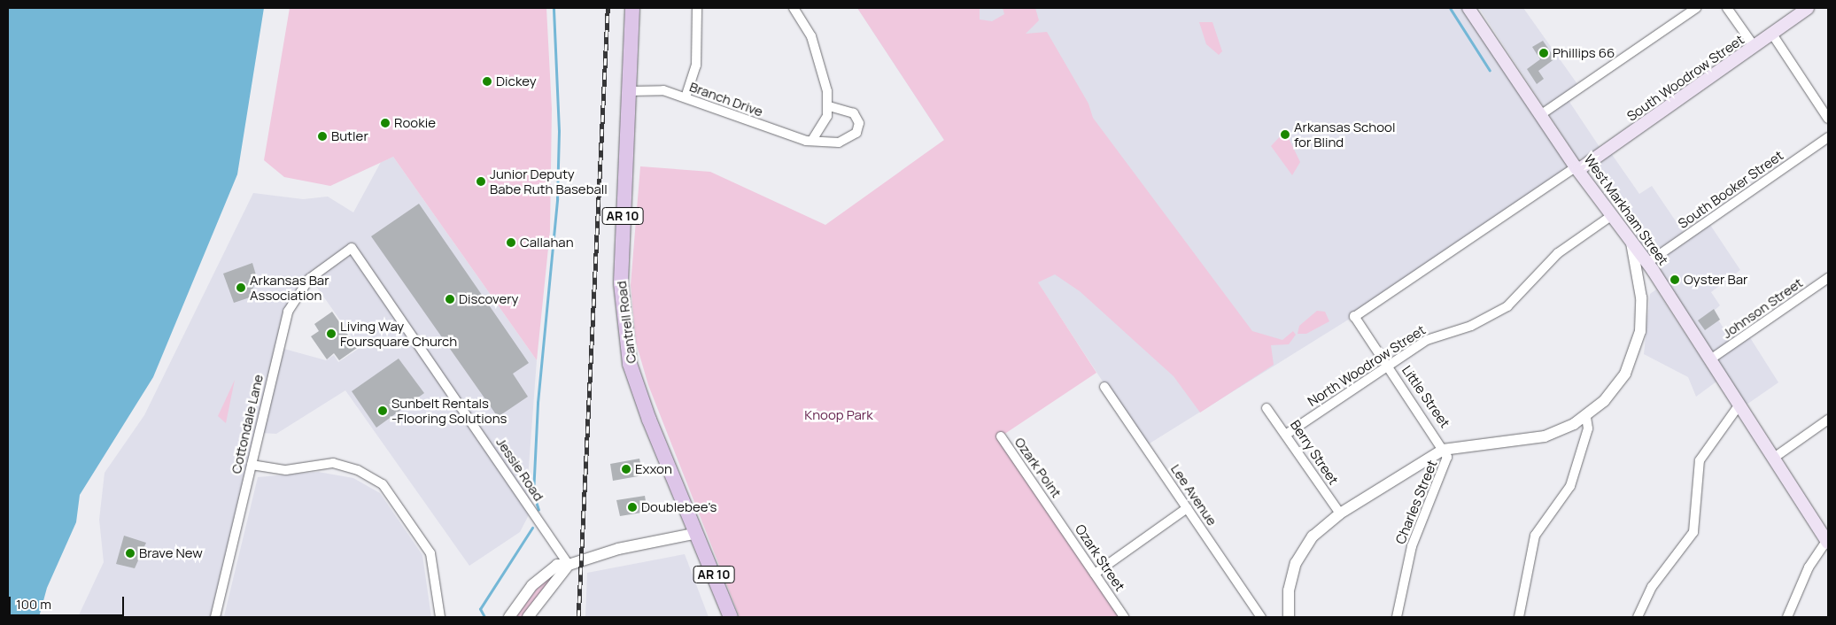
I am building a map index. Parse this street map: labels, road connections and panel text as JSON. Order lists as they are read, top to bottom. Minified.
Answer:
{"streets":{"main road":["South Woodrow Street","West Markham Street","AR 10","Cantrell Road"],"street":["Branch Drive","South Booker Street","Johnson Street","North Woodrow Street","Little Street","Cottondale Lane","Berry Street","Ozark Point","Jessie Road","Lee Avenue","Charles Street","Ozark Street"]},"crossings":[["South Woodrow Street","West Markham Street"],["South Woodrow Street","Little Street"],["Branch Drive","Cantrell Road"],["South Booker Street","West Markham Street"],["West Markham Street","Johnson Street"],["West Markham Street","North Woodrow Street"],["West Markham Street","Little Street"],["North Woodrow Street","Little Street"],["North Woodrow Street","Berry Street"],["Little Street","Charles Street"],["Cottondale Lane","Jessie Road"],["Ozark Point","Ozark Street"]],"parks":["Knoop Park"],"places":["Phillips 66","Dickey","Rookie","Arkansas School for Blind","Butler","Junior Deputy Babe Ruth Baseball","Callahan","Oyster Bar","Arkansas Bar Association","Discovery","Living Way Foursquare Church","Sunbelt Rentals -Flooring Solutions","Exxon","Doublebee's","Brave New"],"scale_bar":"100 m"}
